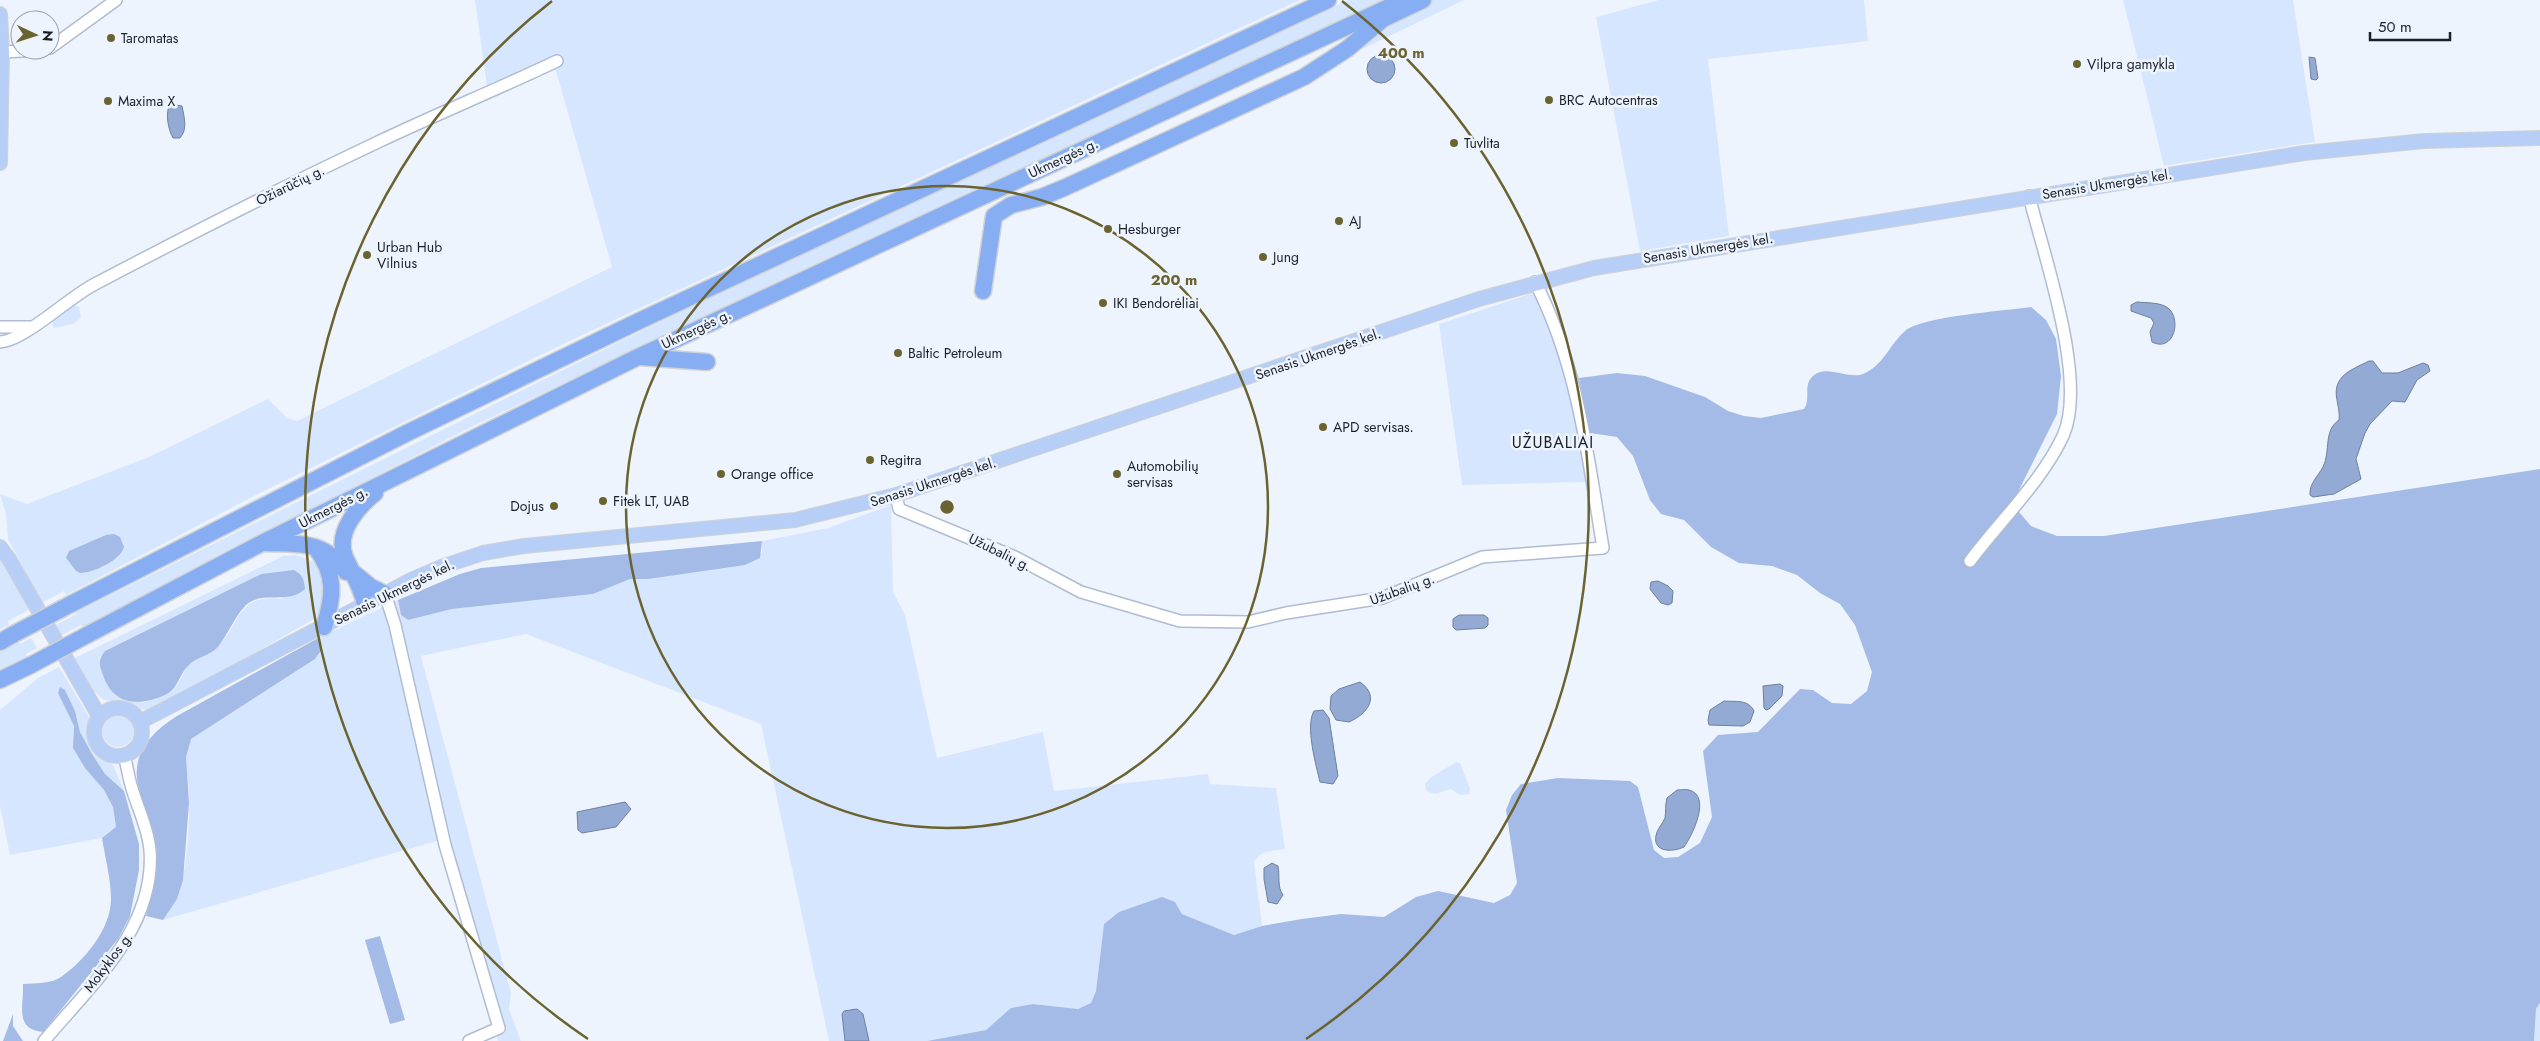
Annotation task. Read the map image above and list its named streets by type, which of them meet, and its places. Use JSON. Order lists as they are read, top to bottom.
{
  "streets": {
    "highway": ["Ukmergės g."],
    "main road": ["Senasis Ukmergės kel."],
    "street": ["Ožiarūčių g.", "Užubalių g.", "Mokyklos g."]
  },
  "crossings": [
    ["Senasis Ukmergės kel.", "Užubalių g."],
    ["Senasis Ukmergės kel.", "Mokyklos g."]
  ],
  "districts": ["UŽUBALIAI"],
  "places": [
    "Taromatas",
    "Vilpra gamykla",
    "BRC Autocentras",
    "Maxima X",
    "Tuvlita",
    "AJ",
    "Hesburger",
    "Urban Hub Vilnius",
    "Jung",
    "IKI Bendorėliai",
    "Baltic Petroleum",
    "APD servisas.",
    "Regitra",
    "Orange office",
    "Automobilių servisas",
    "Fitek LT, UAB",
    "Dojus"
  ],
  "scale_bar": "50 m",
  "north": "right",
  "rings": ["400 m", "200 m"]
}
